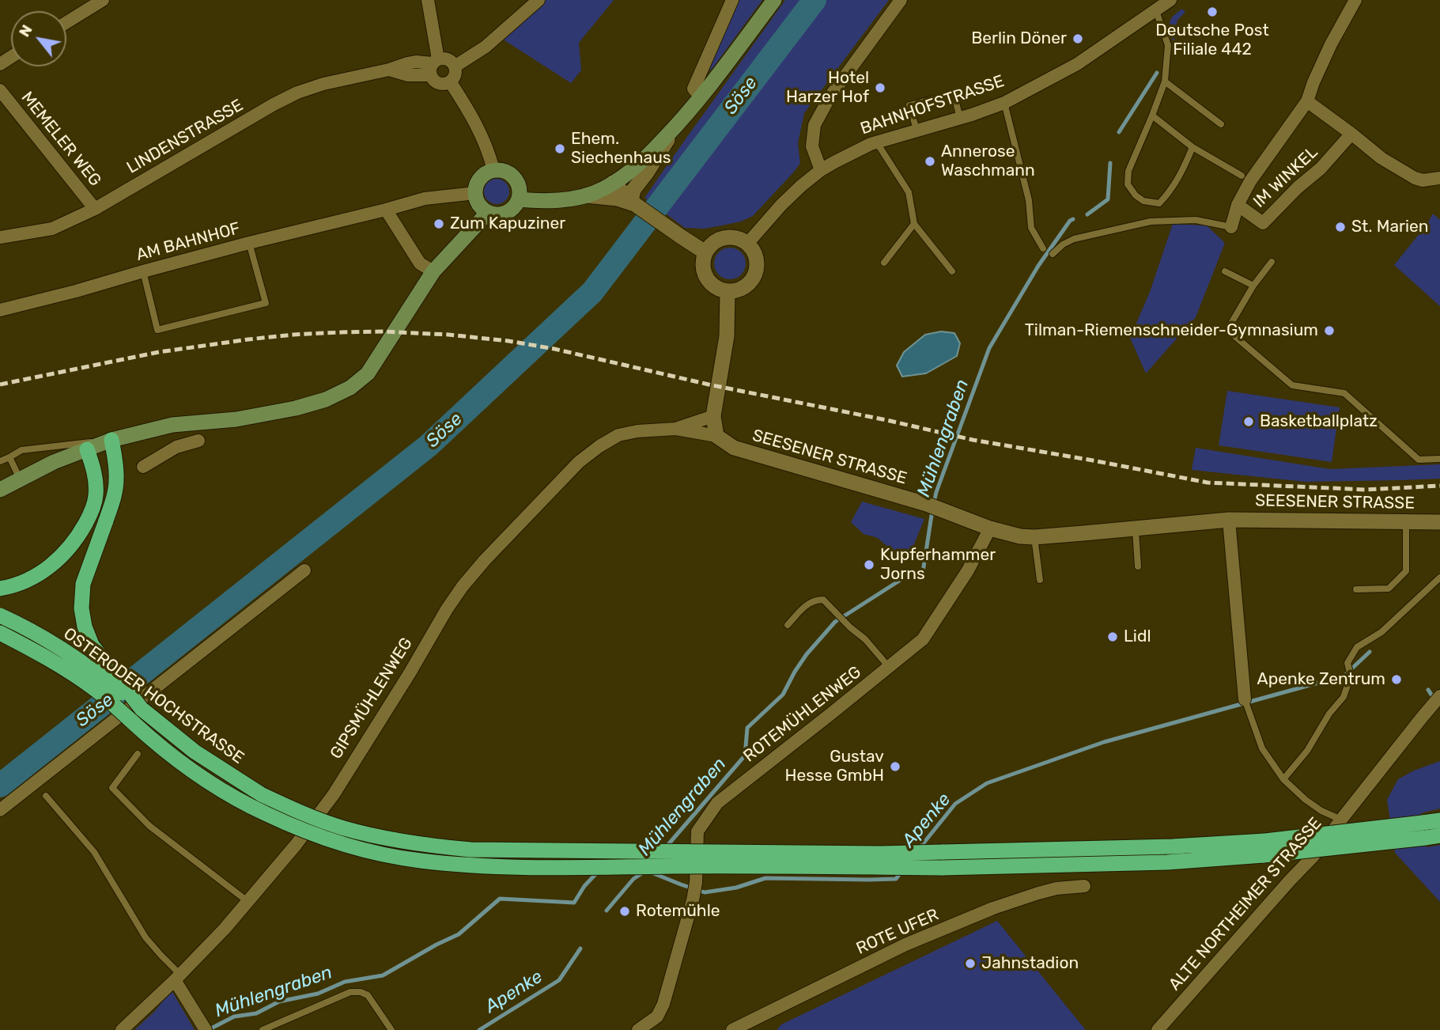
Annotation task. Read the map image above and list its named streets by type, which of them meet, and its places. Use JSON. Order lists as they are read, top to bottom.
{
  "streets": {
    "highway": ["OSTERODER HOCHSTRASSE"],
    "street": [
      "BAHNHOFSTRASSE",
      "LINDENSTRASSE",
      "MEMELER WEG",
      "IM WINKEL",
      "AM BAHNHOF",
      "SEESENER STRASSE",
      "GIPSMÜHLENWEG",
      "ROTEMÜHLENWEG",
      "ALTE NORTHEIMER STRASSE",
      "ROTE UFER"
    ]
  },
  "crossings": [
    ["LINDENSTRASSE", "MEMELER WEG"],
    ["SEESENER STRASSE", "GIPSMÜHLENWEG"],
    ["SEESENER STRASSE", "ROTEMÜHLENWEG"]
  ],
  "water": ["Söse", "Mühlengraben", "Apenke"],
  "places": [
    "Deutsche Post Filiale 442",
    "Berlin Döner",
    "Hotel Harzer Hof",
    "Ehem. Siechenhaus",
    "Annerose Waschmann",
    "Zum Kapuziner",
    "St. Marien",
    "Tilman-Riemenschneider-Gymnasium",
    "Basketballplatz",
    "Kupferhammer Jorns",
    "Lidl",
    "Apenke Zentrum",
    "Gustav Hesse GmbH",
    "Rotemühle",
    "Jahnstadion"
  ],
  "north": "top left"
}
